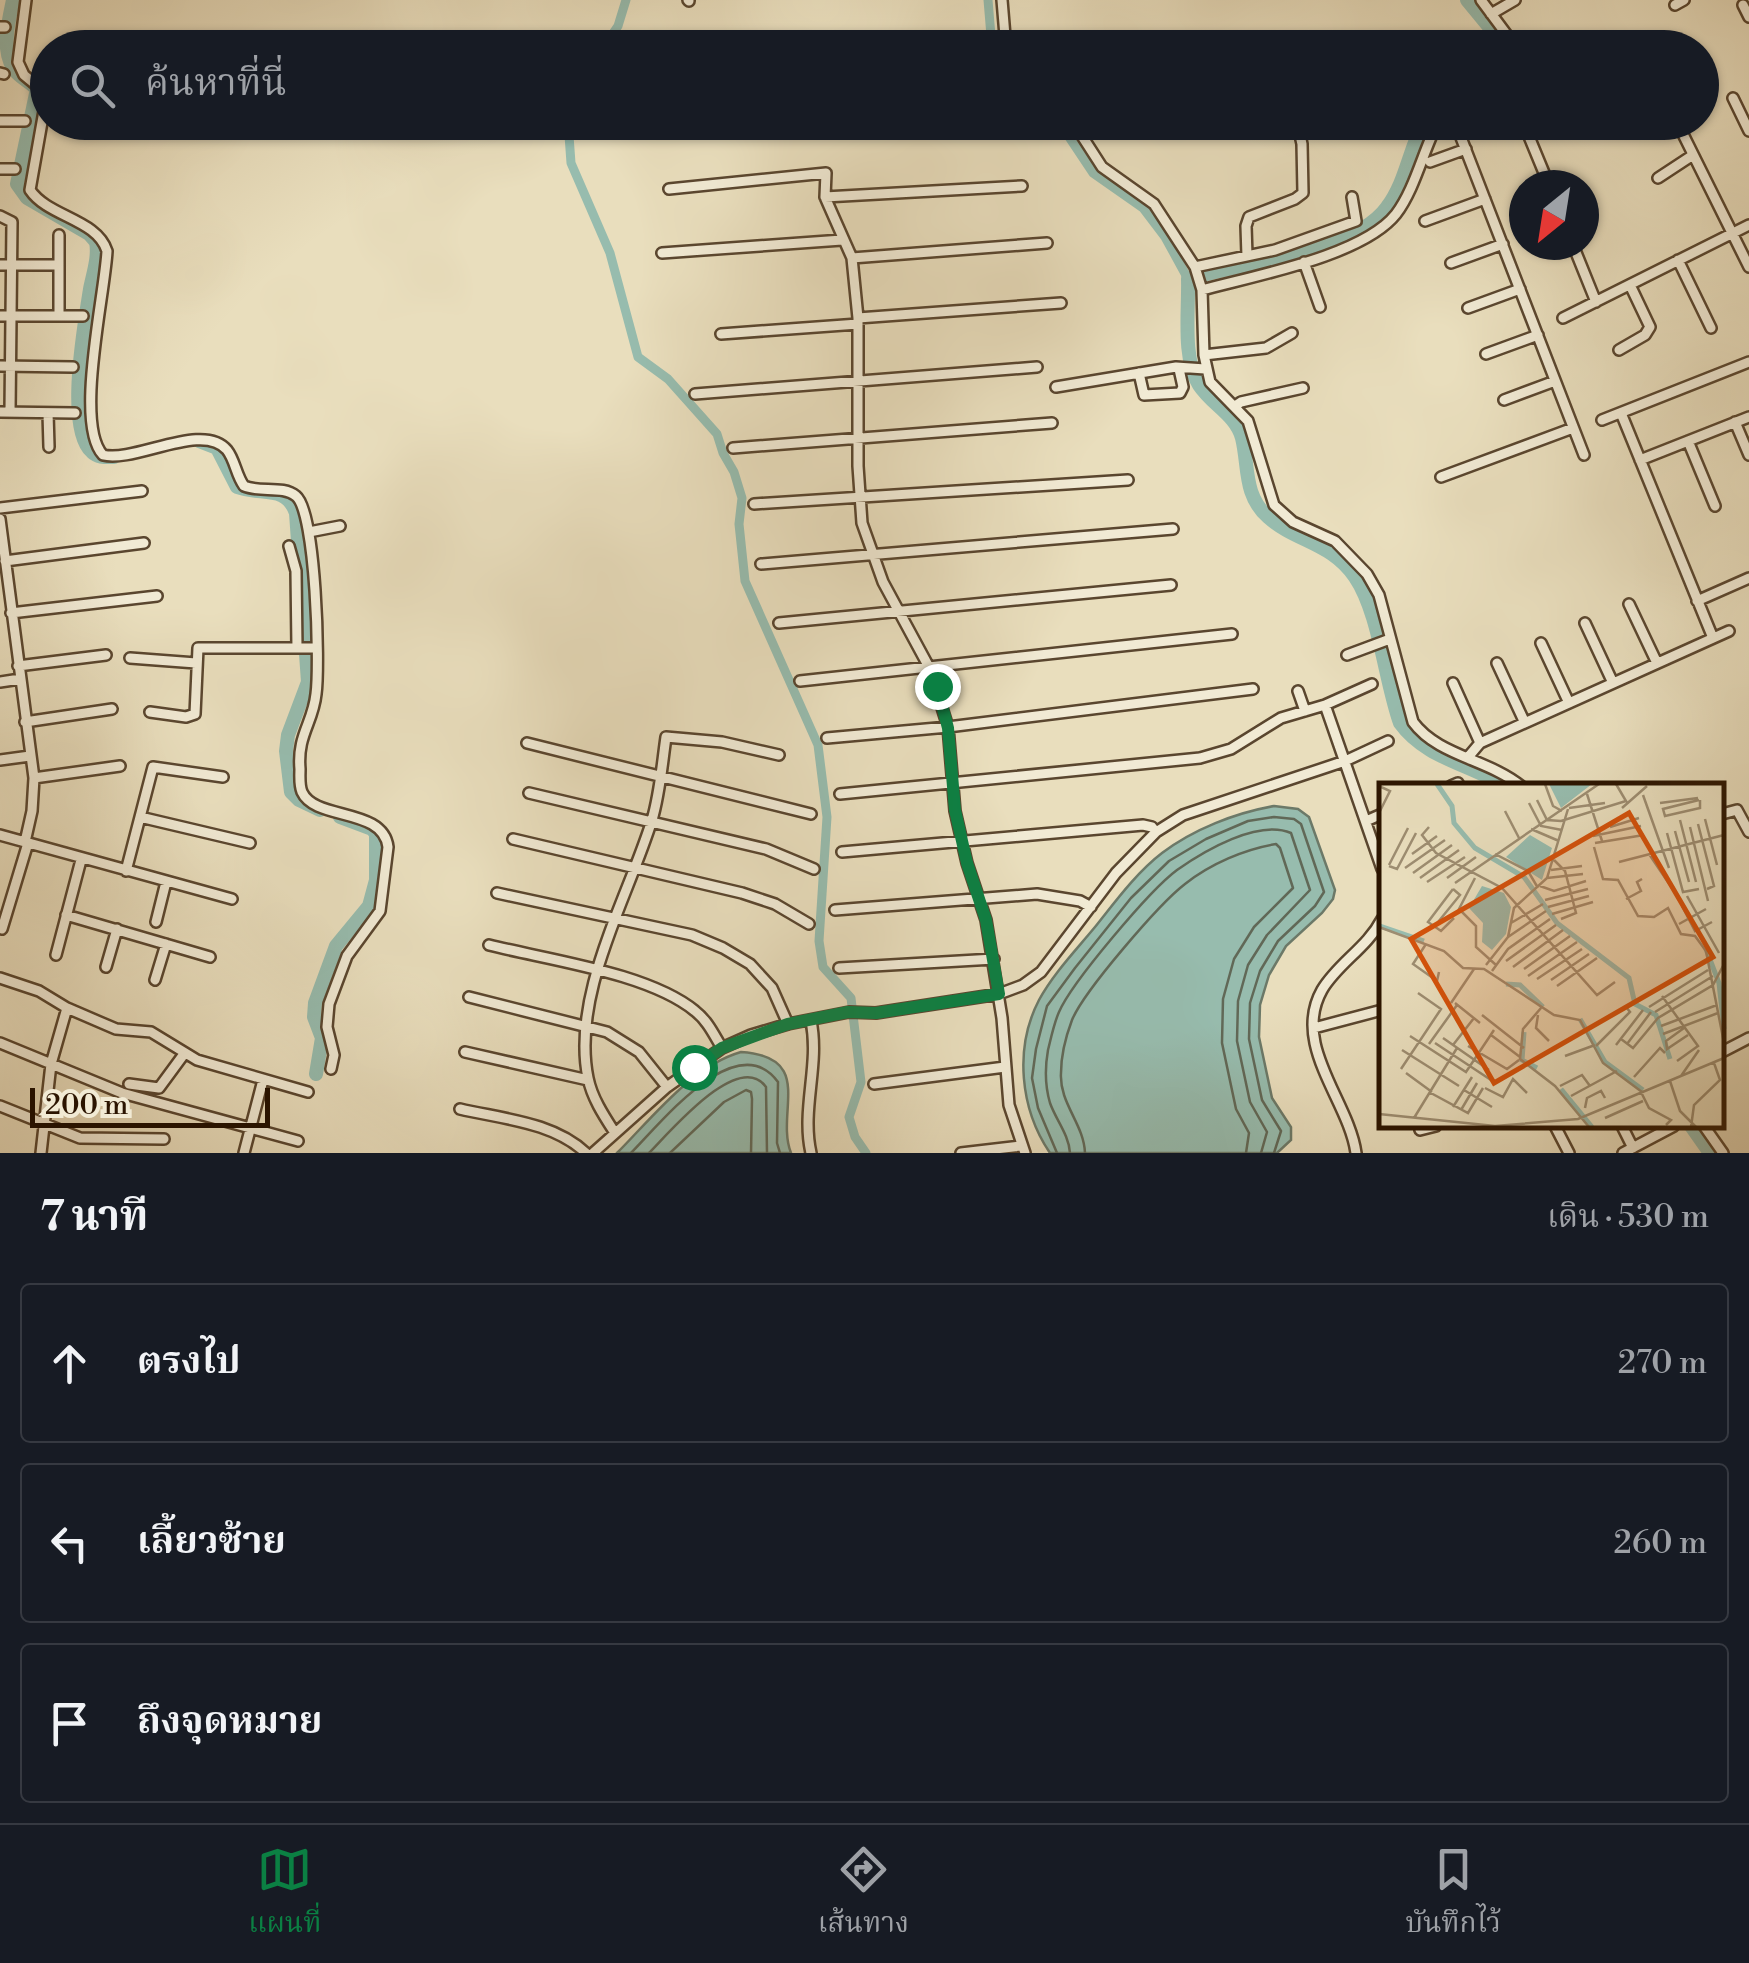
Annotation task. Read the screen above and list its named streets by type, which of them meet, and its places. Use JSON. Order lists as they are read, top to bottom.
{
  "scale_bar": "200 m",
  "north": "bottom left",
  "page": {
    "search": "ค้นหาที่นี่",
    "scale": "200 m",
    "heading": ["7 นาที", "เดิน · 530 m"],
    "list": [
      ["ตรงไป", "270 m"],
      ["เลี้ยวซ้าย", "260 m"],
      "ถึงจุดหมาย"
    ],
    "nav": ["แผนที่", "เส้นทาง", "บันทึกไว้"]
  }
}
